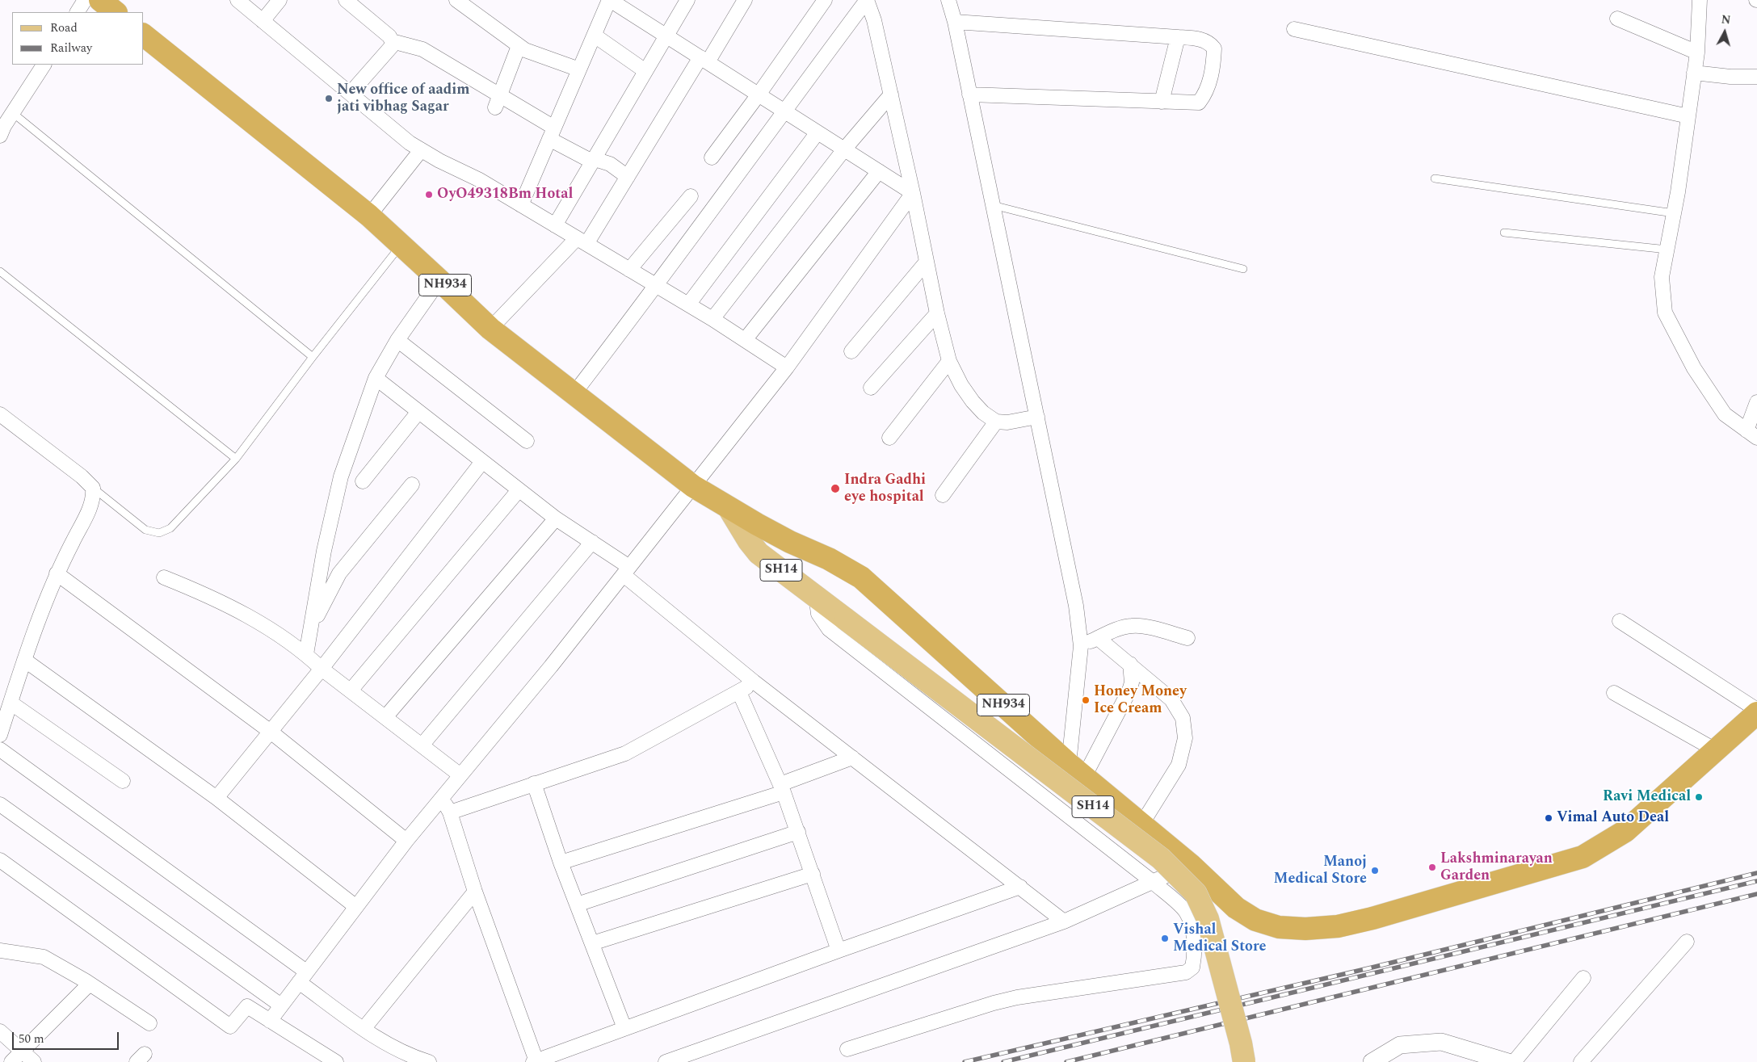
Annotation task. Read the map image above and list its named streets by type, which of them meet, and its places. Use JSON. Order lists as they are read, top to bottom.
{
  "streets": {
    "highway": ["NH934"],
    "main road": ["SH14"]
  },
  "crossings": [
    ["NH934", "SH14"]
  ],
  "places": [
    "New office of aadim jati vibhag Sagar",
    "OyO49318Bm Hotal",
    "Indra Gadhi eye hospital",
    "Honey Money Ice Cream",
    "Ravi Medical",
    "Vimal Auto Deal",
    "Lakshminarayan Garden",
    "Manoj Medical Store",
    "Vishal Medical Store"
  ],
  "legend": ["Road", "Railway"],
  "scale_bar": "50 m",
  "north": "top"
}
